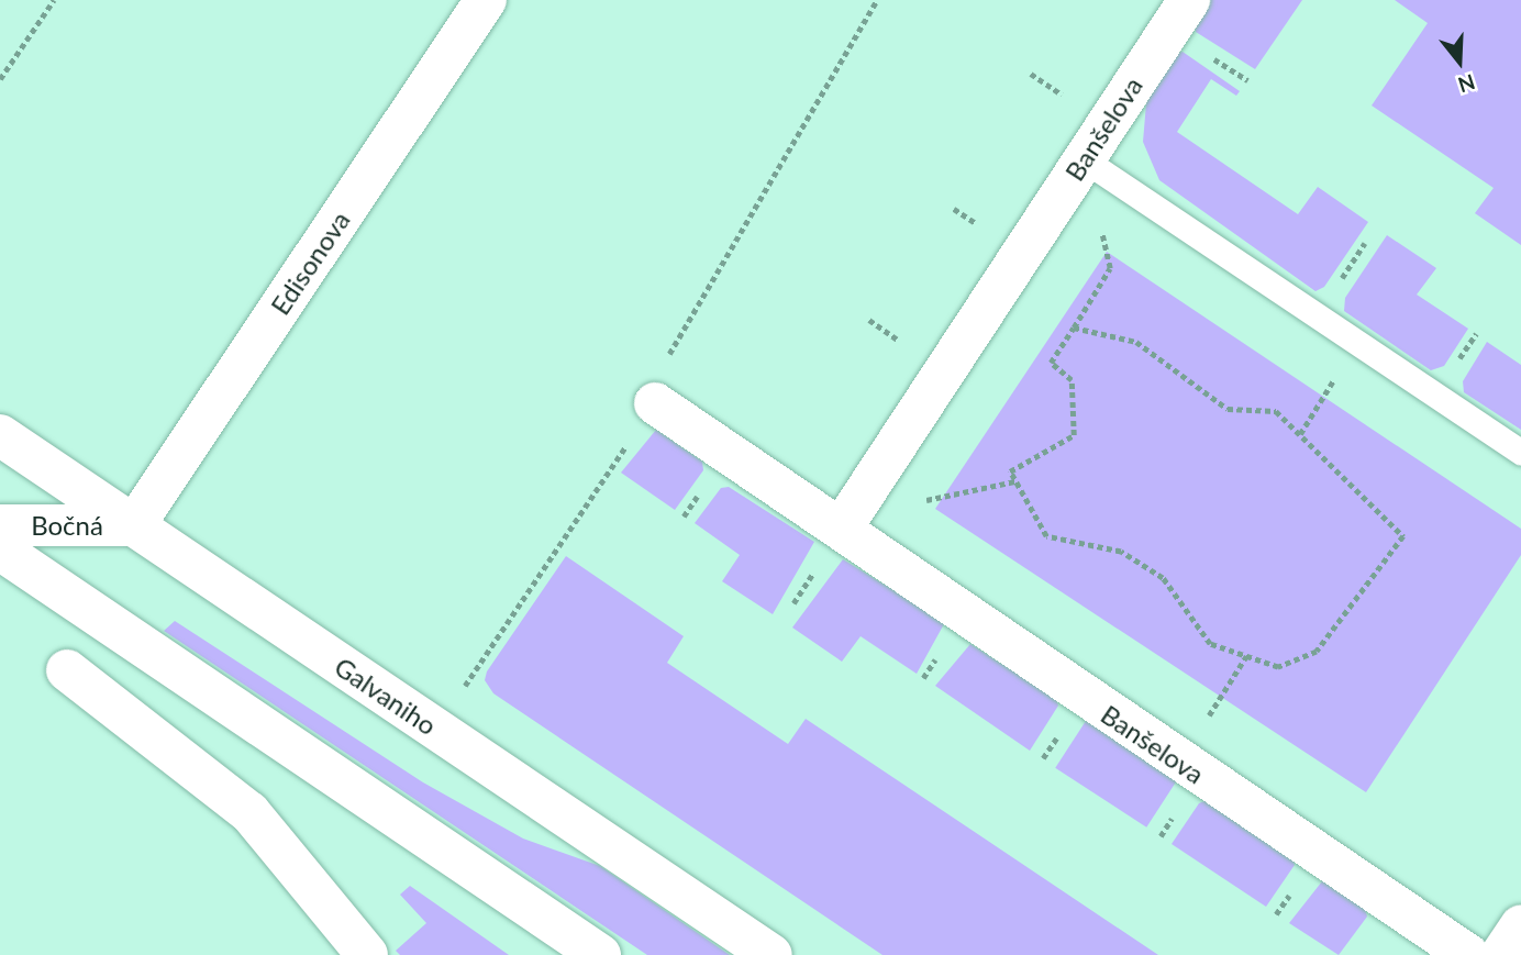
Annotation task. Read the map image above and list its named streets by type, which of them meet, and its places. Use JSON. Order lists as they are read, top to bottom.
{
  "streets": {
    "street": [
      "Banšelova",
      "Edisonova",
      "Bočná",
      "Galvaniho"
    ]
  },
  "crossings": [
    ["Edisonova", "Bočná"],
    ["Edisonova", "Galvaniho"],
    ["Bočná", "Galvaniho"]
  ],
  "north": "bottom"
}
